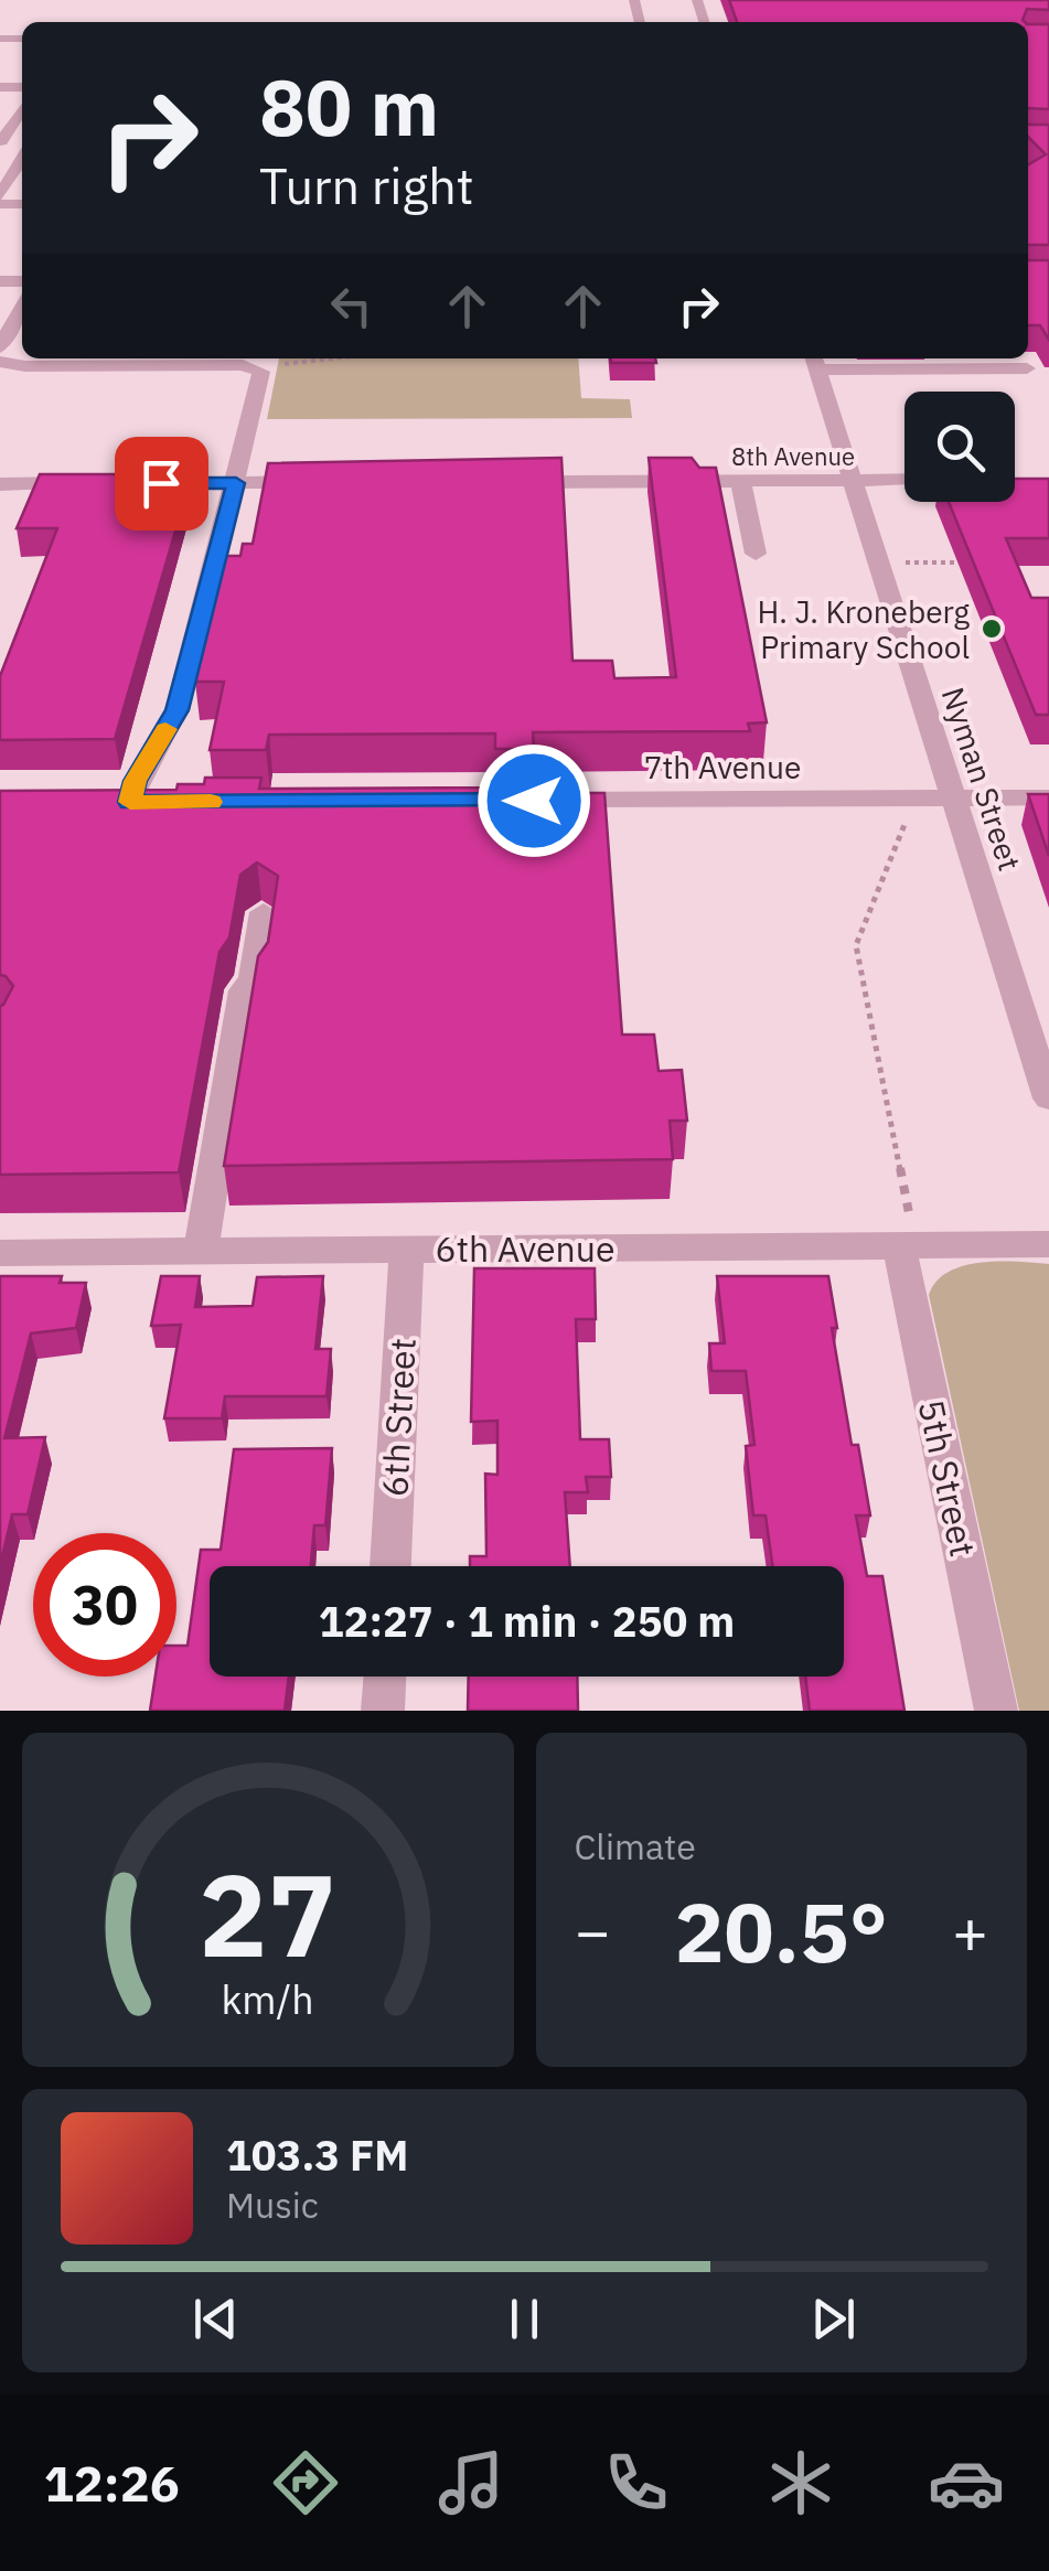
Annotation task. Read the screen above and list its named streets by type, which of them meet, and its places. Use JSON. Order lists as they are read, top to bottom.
{
  "streets": {
    "street": [
      "8th Avenue",
      "7th Avenue",
      "Nyman Street",
      "6th Avenue",
      "6th Street",
      "5th Street"
    ]
  },
  "crossings": [
    ["8th Avenue", "Nyman Street"],
    ["7th Avenue", "Nyman Street"],
    ["6th Avenue", "6th Street"],
    ["6th Avenue", "5th Street"]
  ],
  "places": ["H. J. Kroneberg Primary School"],
  "page": {
    "turn": ["80 m", "Turn right"],
    "limit": "30",
    "trip": "12:27 · 1 min · 250 m",
    "tile": "Climate",
    "heat": ["−", "20.5°", "+"],
    "song": ["103.3 FM", "Music"],
    "tabs": "12:26",
    "gauge": ["27", "km/h"]
  }
}
